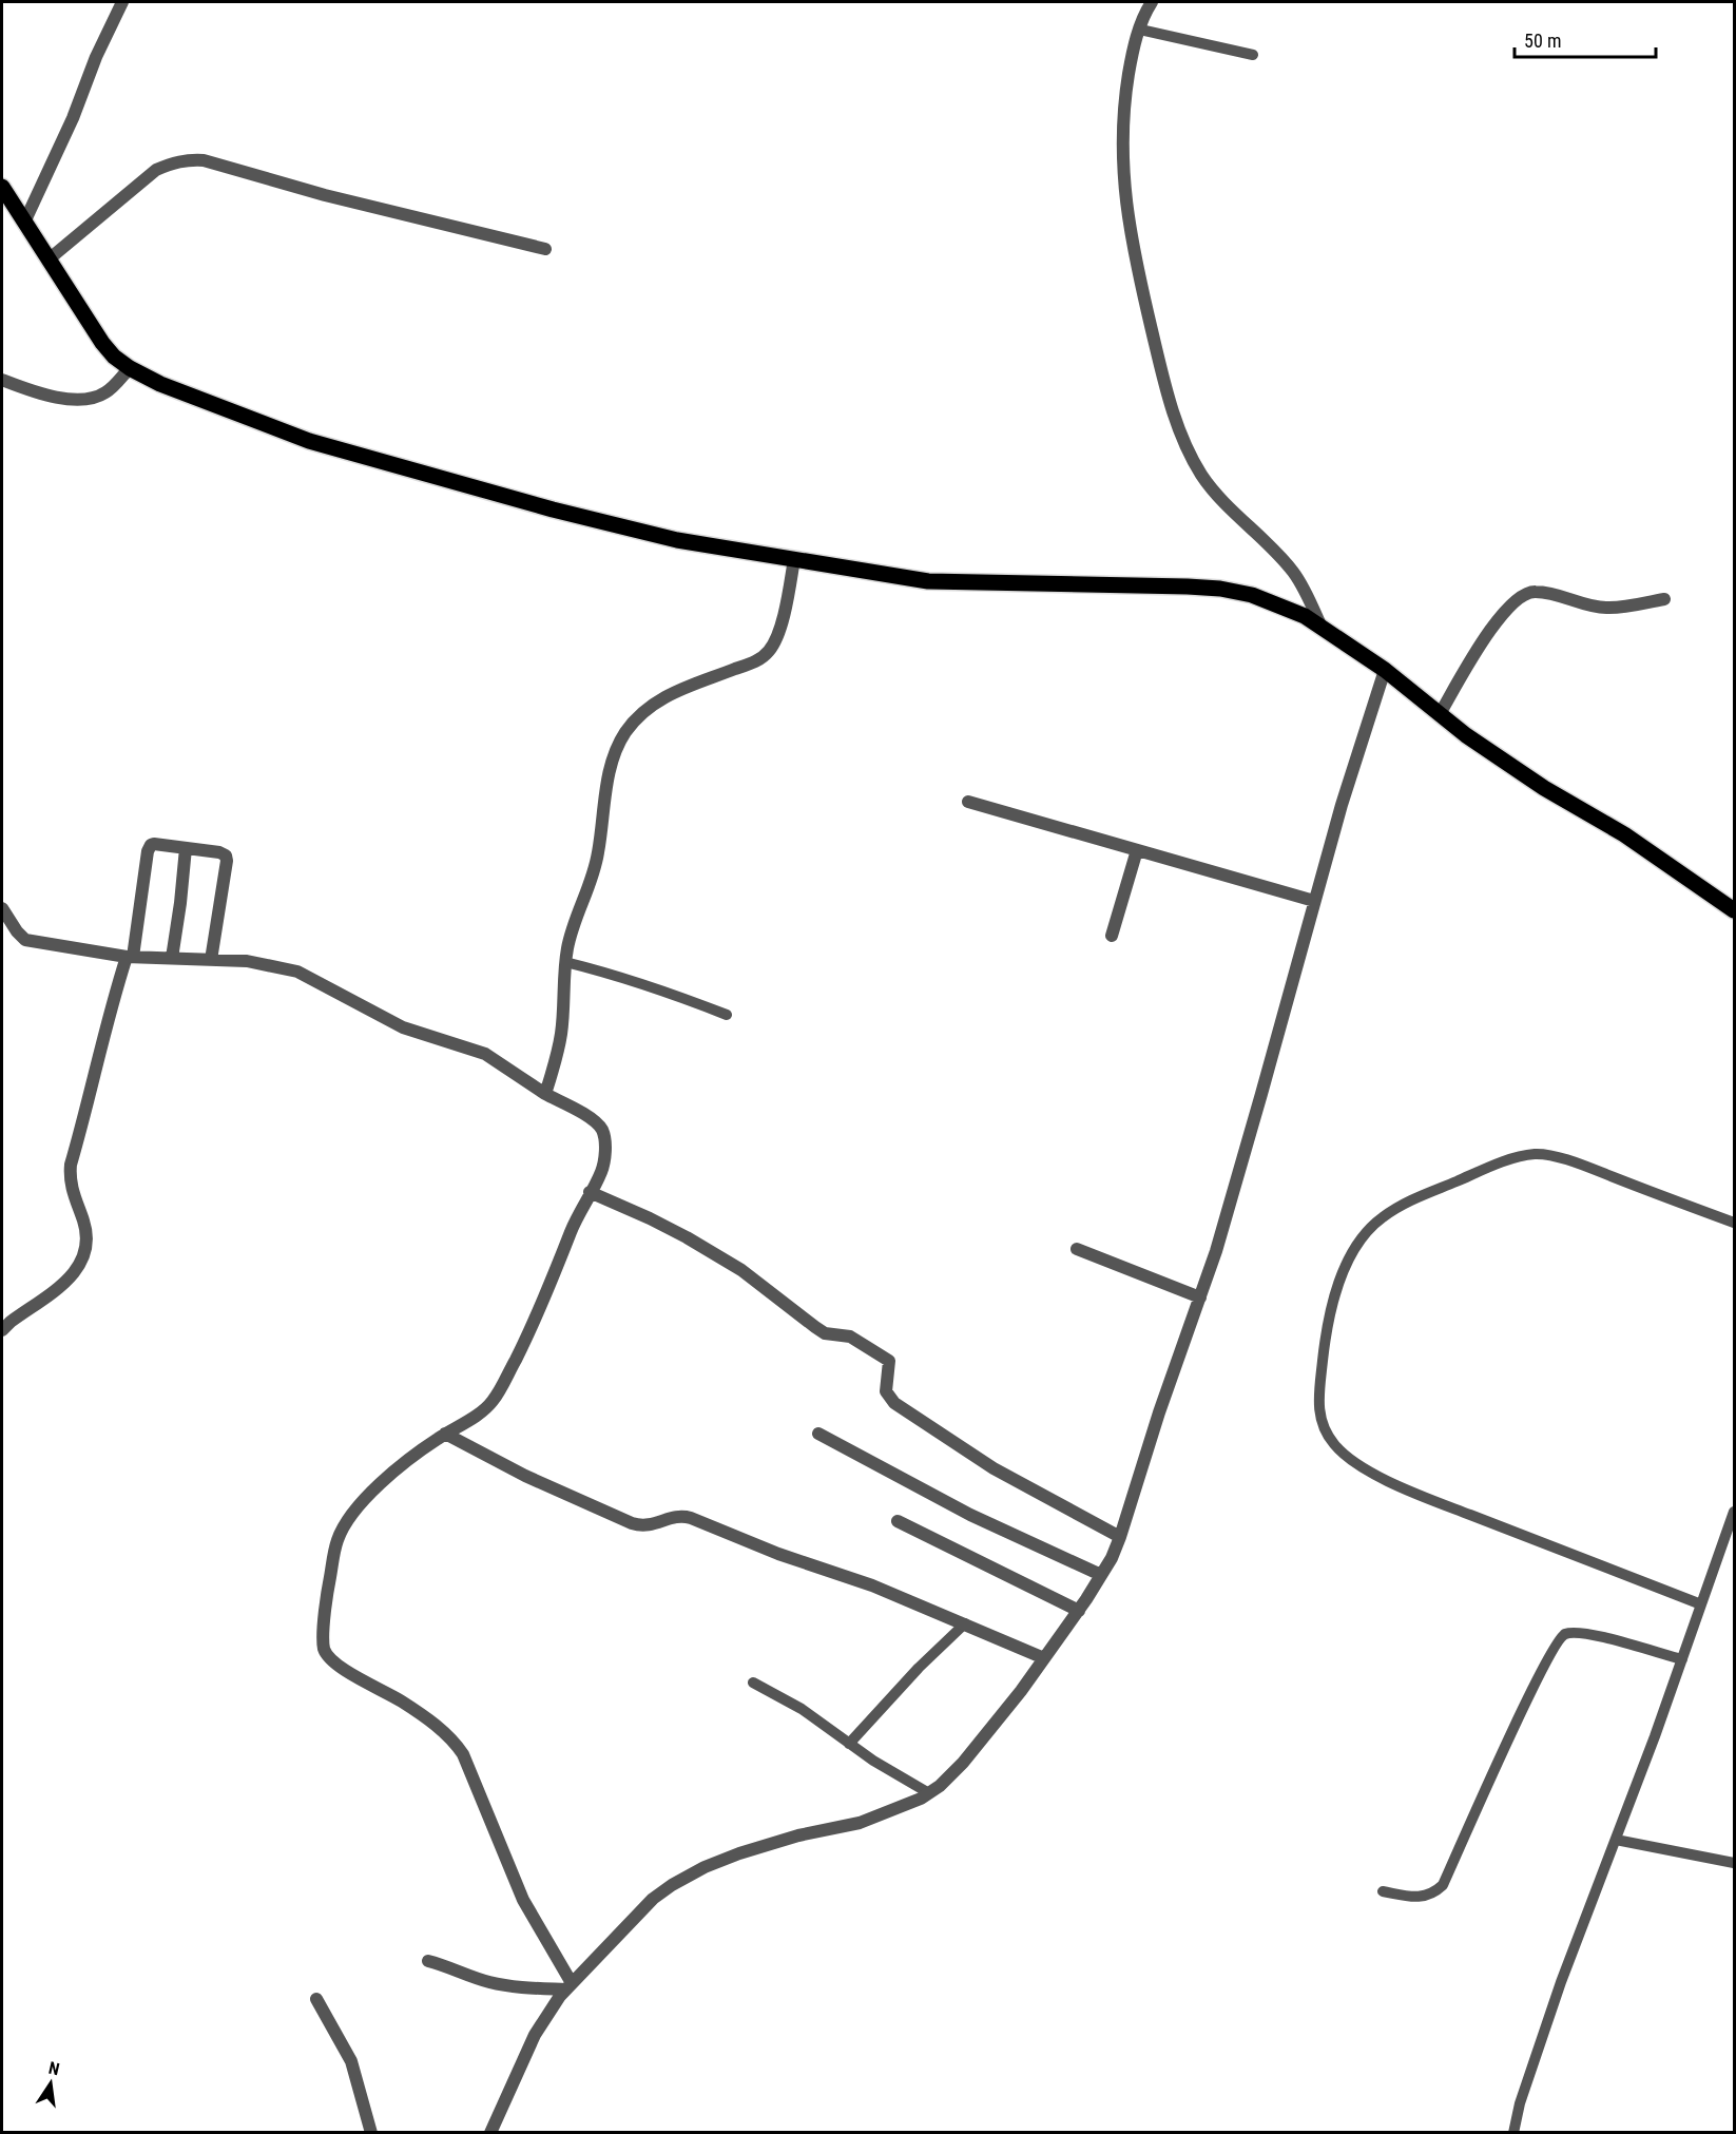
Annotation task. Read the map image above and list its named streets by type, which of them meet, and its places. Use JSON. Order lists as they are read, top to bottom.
{
  "scale_bar": "50 m",
  "north": "top"
}
